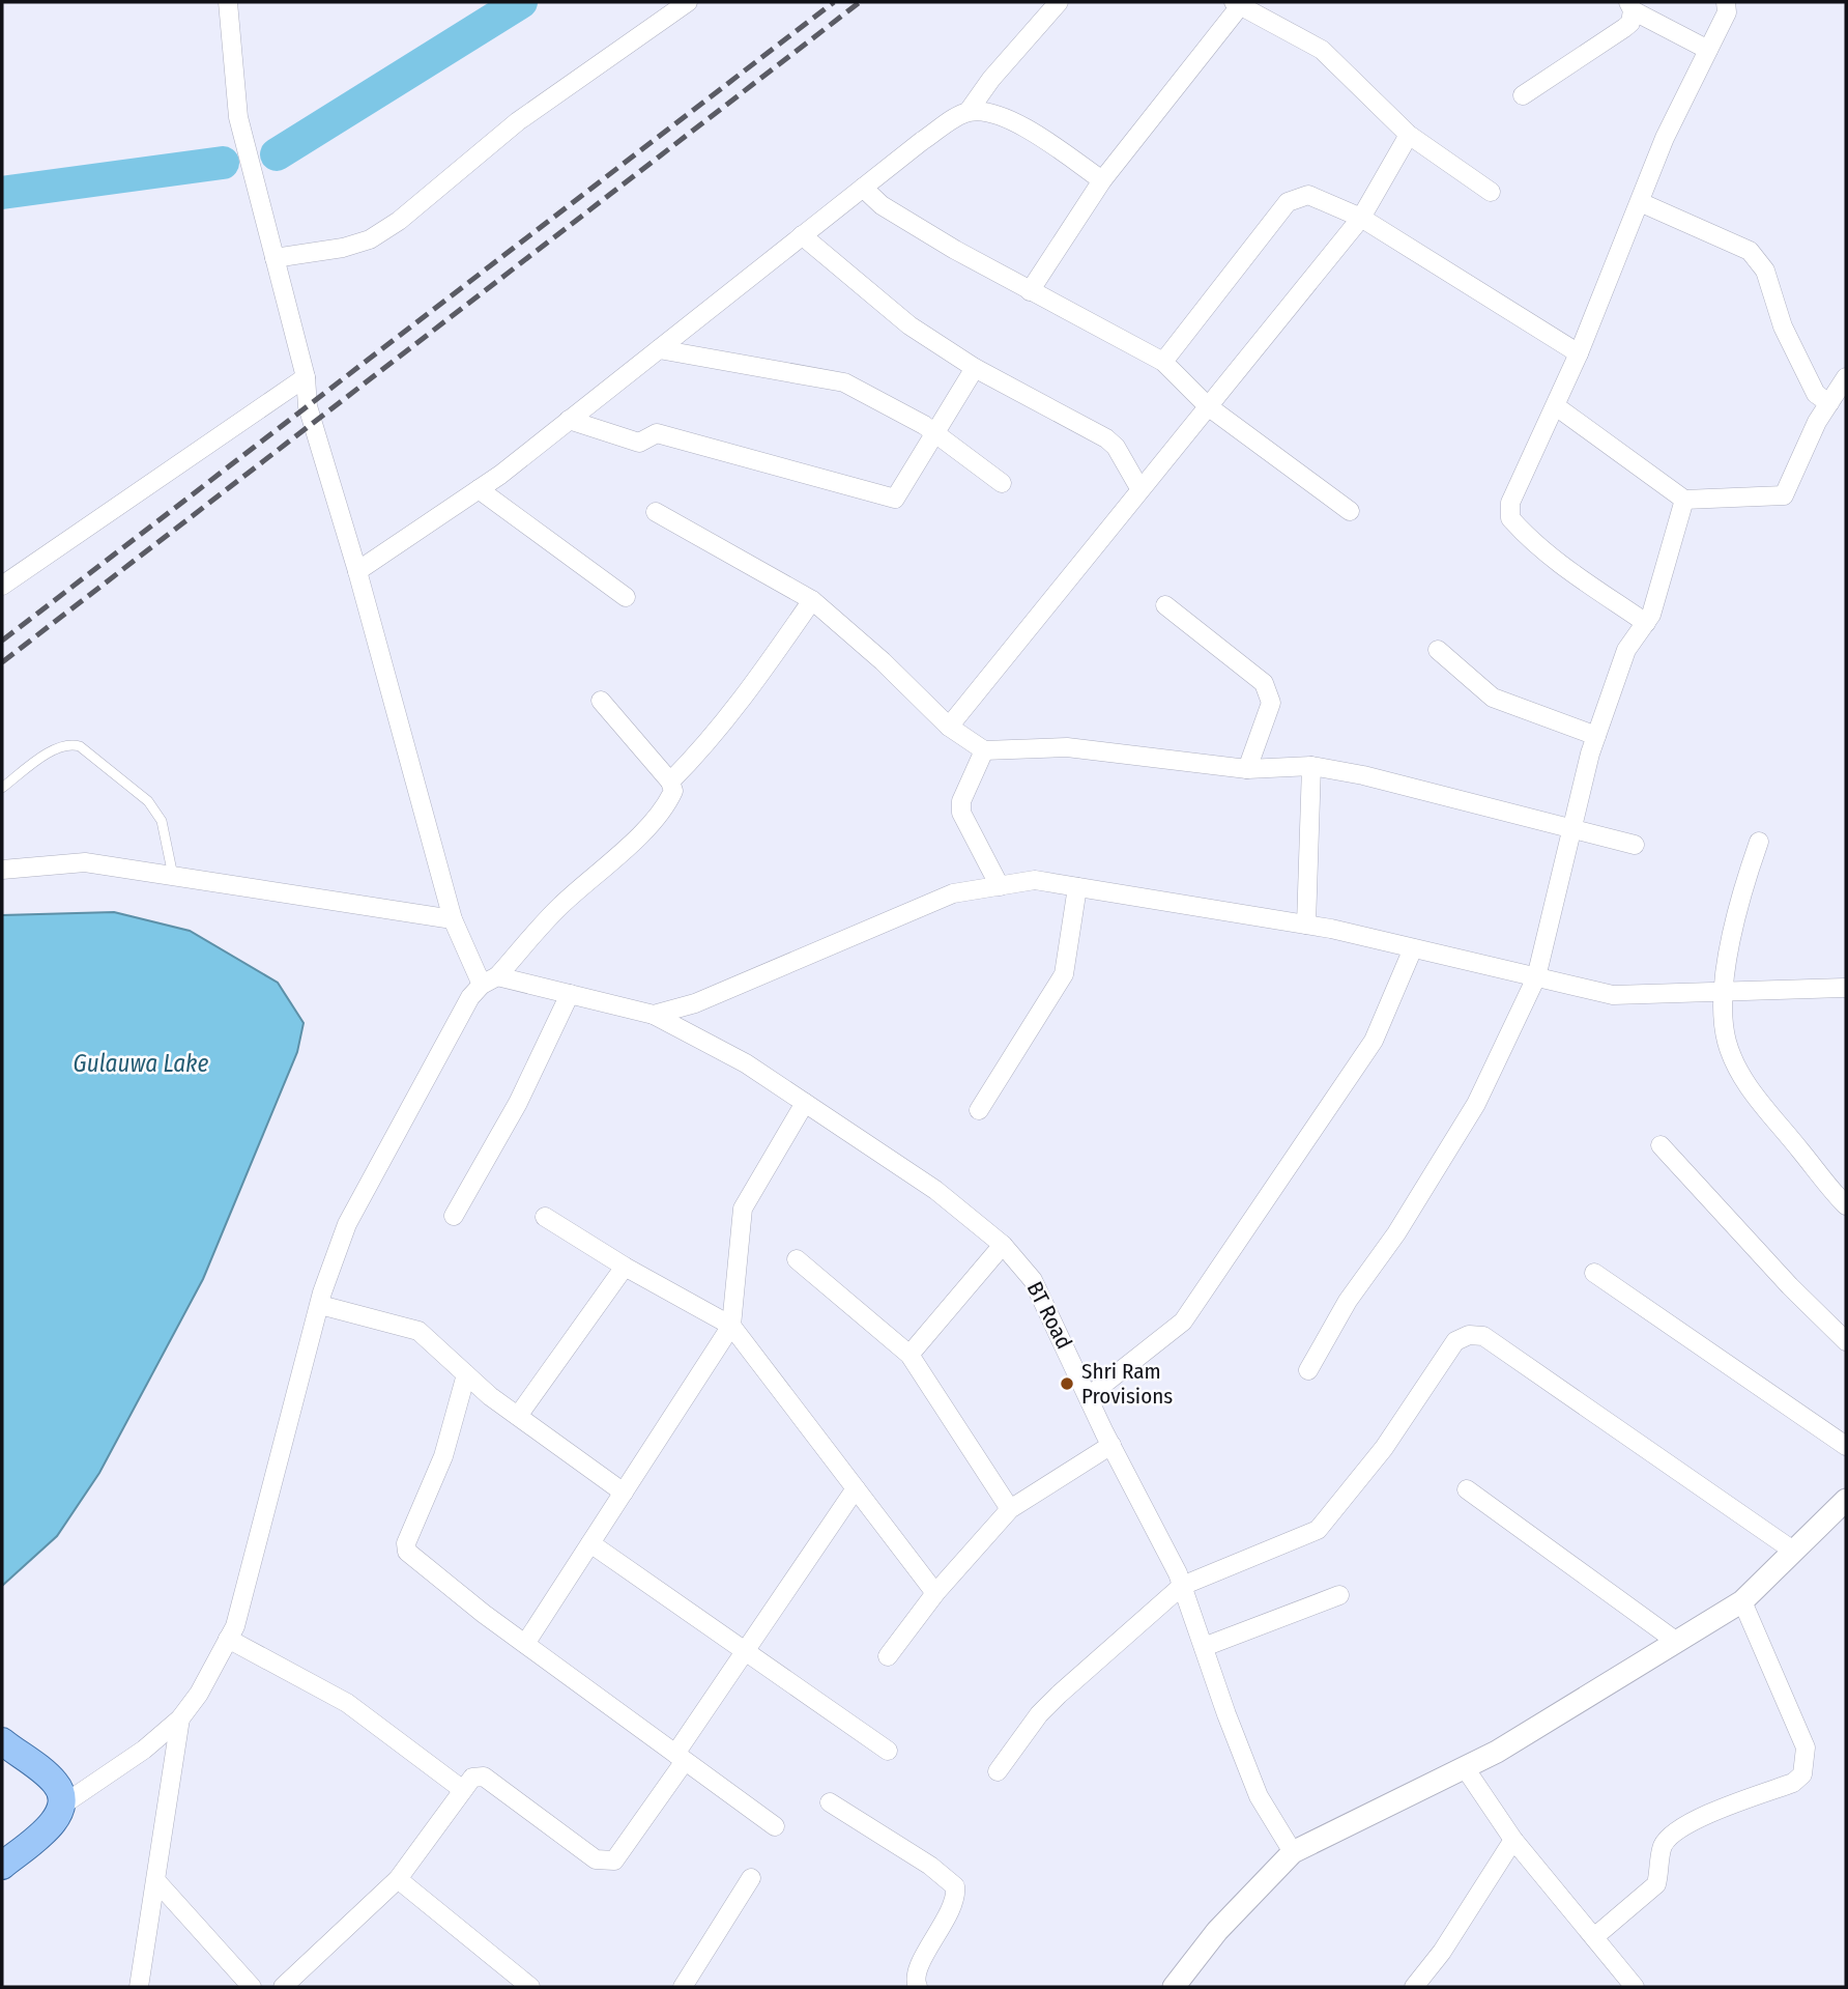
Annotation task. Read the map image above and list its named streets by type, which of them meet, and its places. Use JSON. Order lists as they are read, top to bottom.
{
  "streets": {
    "street": ["BT Road"]
  },
  "water": ["Gulauwa Lake"],
  "places": ["Shri Ram Provisions"]
}
